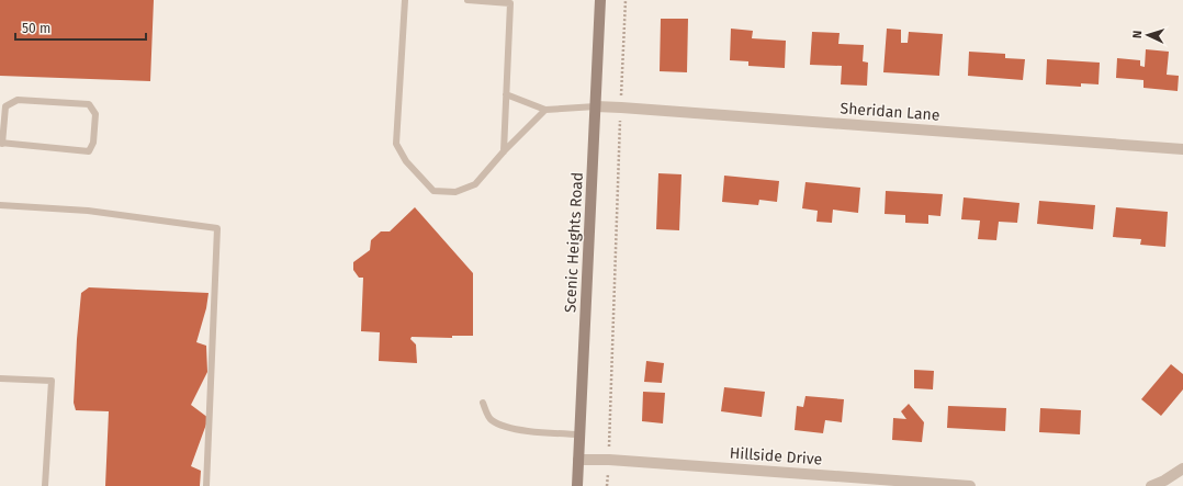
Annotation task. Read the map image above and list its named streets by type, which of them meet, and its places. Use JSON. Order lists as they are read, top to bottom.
{
  "streets": {
    "street": ["Sheridan Lane", "Scenic Heights Road", "Hillside Drive"]
  },
  "crossings": [
    ["Sheridan Lane", "Scenic Heights Road"],
    ["Scenic Heights Road", "Hillside Drive"]
  ],
  "scale_bar": "50 m",
  "north": "left"
}
